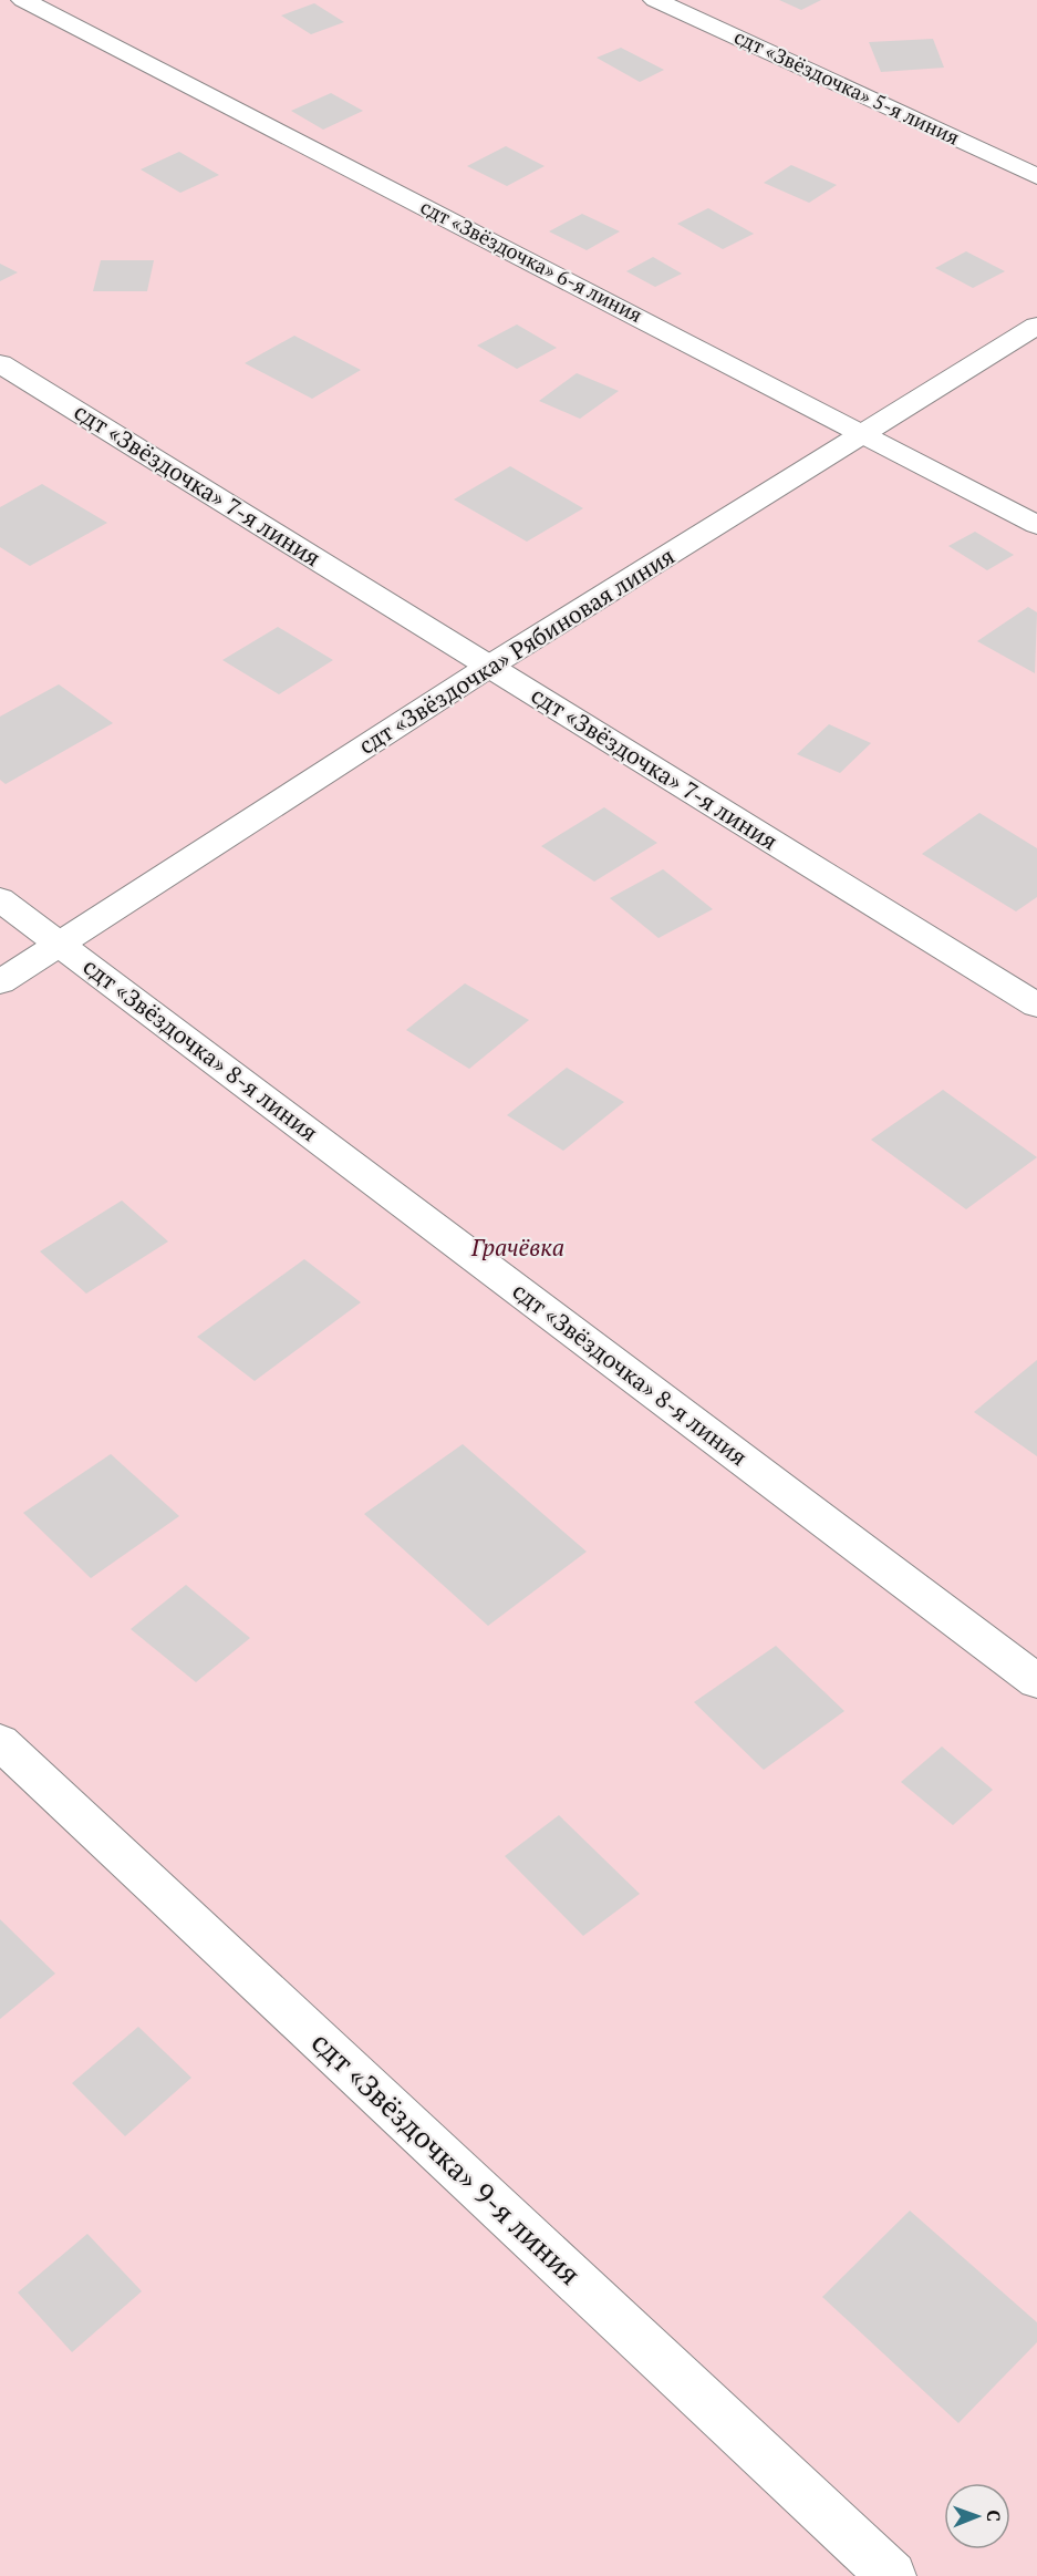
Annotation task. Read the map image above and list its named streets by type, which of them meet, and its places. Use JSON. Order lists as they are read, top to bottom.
{
  "streets": {
    "street": [
      "сдт «Звёздочка» 5-я линия",
      "сдт «Звёздочка» 6-я линия",
      "сдт «Звёздочка» 7-я линия",
      "сдт «Звёздочка» Рябиновая линия",
      "сдт «Звёздочка» 8-я линия",
      "сдт «Звёздочка» 9-я линия"
    ]
  },
  "crossings": [
    ["сдт «Звёздочка» 6-я линия", "сдт «Звёздочка» Рябиновая линия"],
    ["сдт «Звёздочка» 7-я линия", "сдт «Звёздочка» Рябиновая линия"],
    ["сдт «Звёздочка» Рябиновая линия", "сдт «Звёздочка» 8-я линия"]
  ],
  "parks": ["Грачёвка"],
  "north": "right"
}
